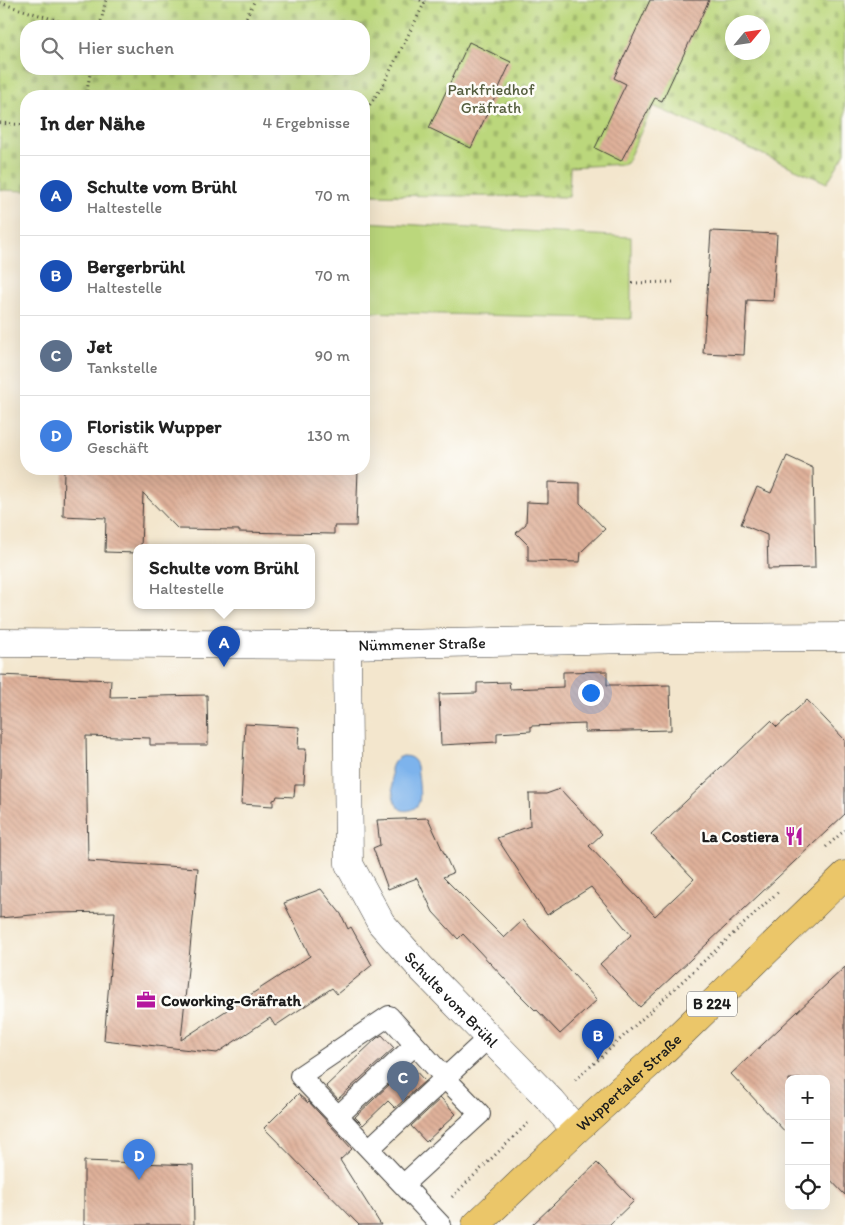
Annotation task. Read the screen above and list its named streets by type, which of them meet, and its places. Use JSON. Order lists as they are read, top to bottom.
{
  "streets": {
    "main road": ["B 224", "Wuppertaler Straße"],
    "street": ["Nümmener Straße", "Schulte vom Brühl"]
  },
  "crossings": [
    ["Nümmener Straße", "Schulte vom Brühl"],
    ["Schulte vom Brühl", "Wuppertaler Straße"]
  ],
  "parks": ["Parkfriedhof Gräfrath"],
  "places": {
    "restaurant": ["La Costiera"],
    "office": ["Coworking-Gräfrath"]
  },
  "north": "top right",
  "page": {
    "search": "Hier suchen",
    "heading": ["In der Nähe", "4 Ergebnisse"],
    "list": [
      {
        "mark": "A",
        "name": "Schulte vom Brühl",
        "note": "Haltestelle",
        "value": "70 m"
      },
      {
        "mark": "B",
        "name": "Bergerbrühl",
        "note": "Haltestelle",
        "value": "70 m"
      },
      {
        "mark": "C",
        "name": "Jet",
        "note": "Tankstelle",
        "value": "90 m"
      },
      {
        "mark": "D",
        "name": "Floristik Wupper",
        "note": "Geschäft",
        "value": "130 m"
      }
    ],
    "popup": ["Schulte vom Brühl", "Haltestelle"],
    "pins": [
      "A",
      "B",
      "C",
      "D"
    ],
    "map_buttons": ["+", "−"]
  }
}
